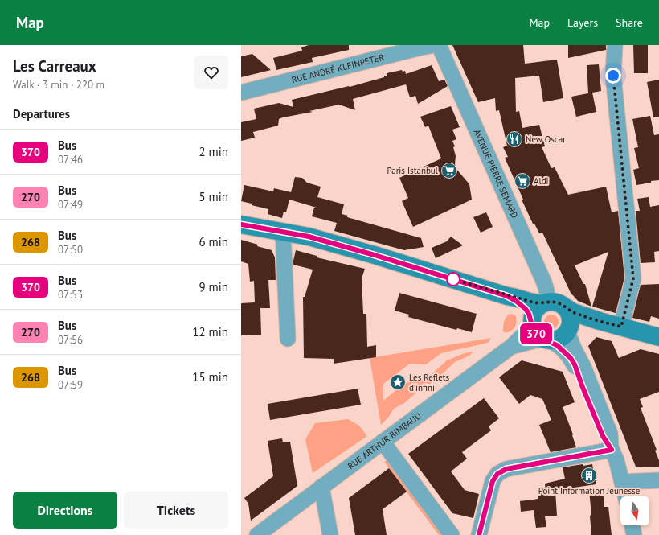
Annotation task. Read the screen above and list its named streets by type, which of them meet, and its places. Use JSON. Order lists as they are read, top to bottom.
{
  "streets": {
    "street": ["RUE ANDRÉ KLEINPETER", "AVENUE PIERRE SEMARD", "RUE ARTHUR RIMBAUD"]
  },
  "places": {
    "restaurant": ["New Oscar"],
    "supermarket": ["Paris Istanbul", "Aldi"],
    "place": ["Les Reflets d’infini"],
    "building": ["Point Information Jeunesse"]
  },
  "lines": ["bus line 370"],
  "north": "bottom",
  "page": {
    "header": "Map",
    "nav": ["Map", "Layers", "Share"],
    "heading": [
      ["Les Carreaux", "Walk · 3 min · 220 m"],
      "Departures"
    ],
    "on_map": "370",
    "list": [
      {
        "mark": "370",
        "name": "Bus",
        "note": "07:46",
        "value": "2 min"
      },
      {
        "mark": "270",
        "name": "Bus",
        "note": "07:49",
        "value": "5 min"
      },
      {
        "mark": "268",
        "name": "Bus",
        "note": "07:50",
        "value": "6 min"
      },
      {
        "mark": "370",
        "name": "Bus",
        "note": "07:53",
        "value": "9 min"
      },
      {
        "mark": "270",
        "name": "Bus",
        "note": "07:56",
        "value": "12 min"
      },
      {
        "mark": "268",
        "name": "Bus",
        "note": "07:59",
        "value": "15 min"
      }
    ],
    "buttons": ["Directions", "Tickets"]
  }
}
